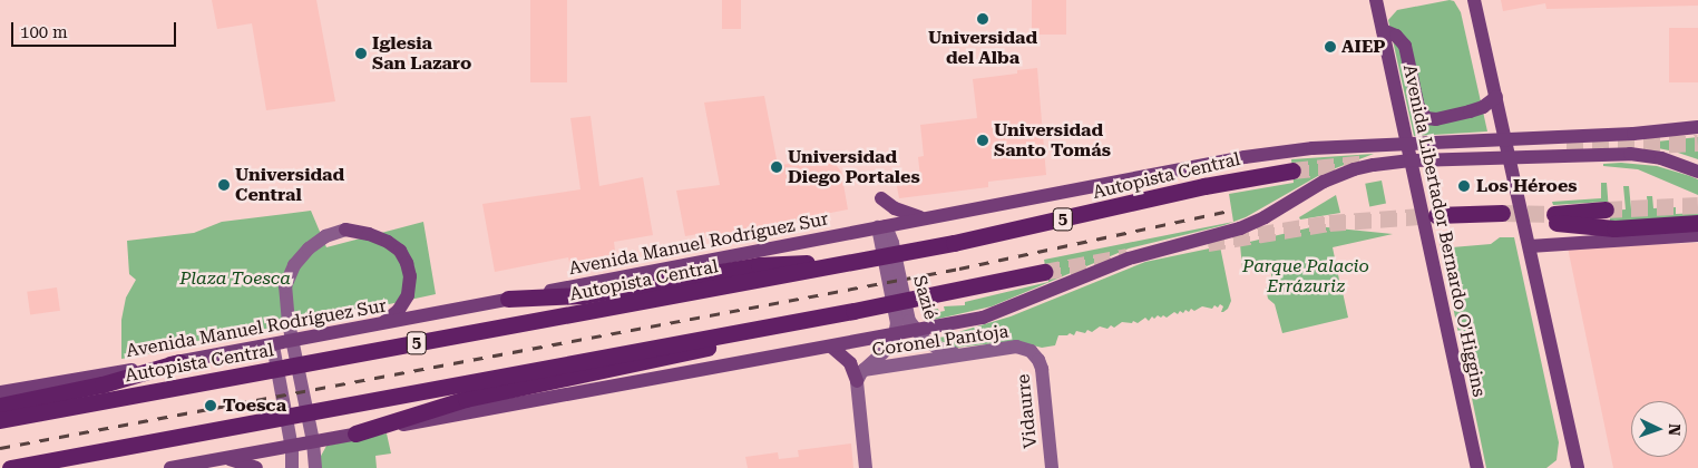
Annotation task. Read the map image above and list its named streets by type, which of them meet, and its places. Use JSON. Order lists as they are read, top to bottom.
{
  "streets": {
    "highway": ["Autopista Central", "5"],
    "main road": [
      "Avenida Libertador Bernardo O'Higgins",
      "Avenida Manuel Rodríguez Sur",
      "Sazié",
      "Coronel Pantoja",
      "Vidaurre"
    ]
  },
  "crossings": [
    ["Avenida Libertador Bernardo O'Higgins", "Avenida Manuel Rodríguez Sur"],
    ["Avenida Manuel Rodríguez Sur", "Sazié"],
    ["Sazié", "Coronel Pantoja"],
    ["Coronel Pantoja", "Vidaurre"]
  ],
  "parks": ["Parque Palacio Errázuriz", "Plaza Toesca"],
  "places": [
    "Universidad del Alba",
    "AIEP",
    "Iglesia San Lazaro",
    "Universidad Santo Tomás",
    "Universidad Diego Portales",
    "Universidad Central",
    "Los Héroes",
    "Toesca"
  ],
  "scale_bar": "100 m",
  "north": "right"
}
